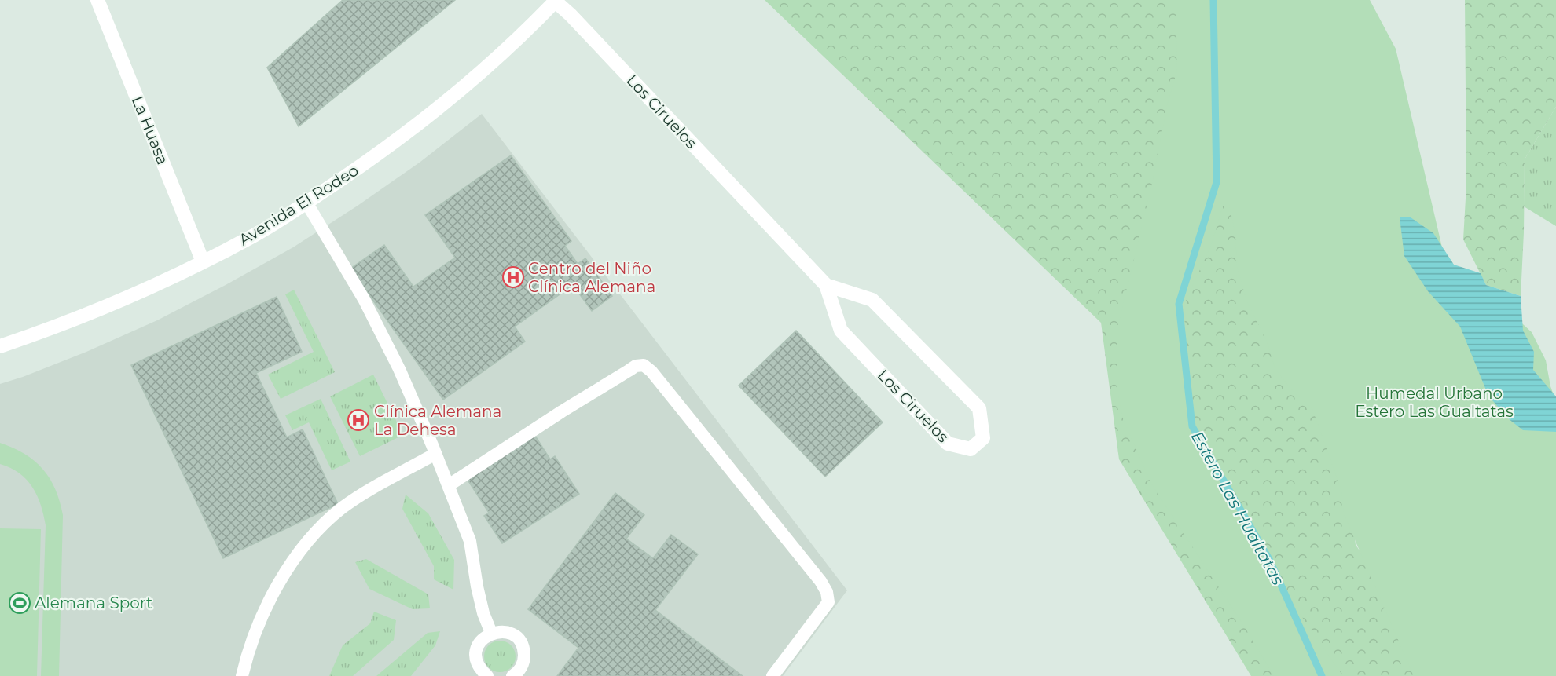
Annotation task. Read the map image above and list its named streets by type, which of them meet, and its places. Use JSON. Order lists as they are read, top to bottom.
{
  "streets": {
    "street": ["Los Ciruelos", "La Huasa", "Avenida El Rodeo"]
  },
  "crossings": [
    ["Los Ciruelos", "Avenida El Rodeo"],
    ["La Huasa", "Avenida El Rodeo"]
  ],
  "water": ["Estero Las Hualtatas"],
  "parks": ["Humedal Urbano Estero Las Gualtatas"],
  "places": {
    "hospital": ["Centro del Niño Clínica Alemana", "Clínica Alemana La Dehesa"],
    "sports": ["Alemana Sport"]
  }
}
